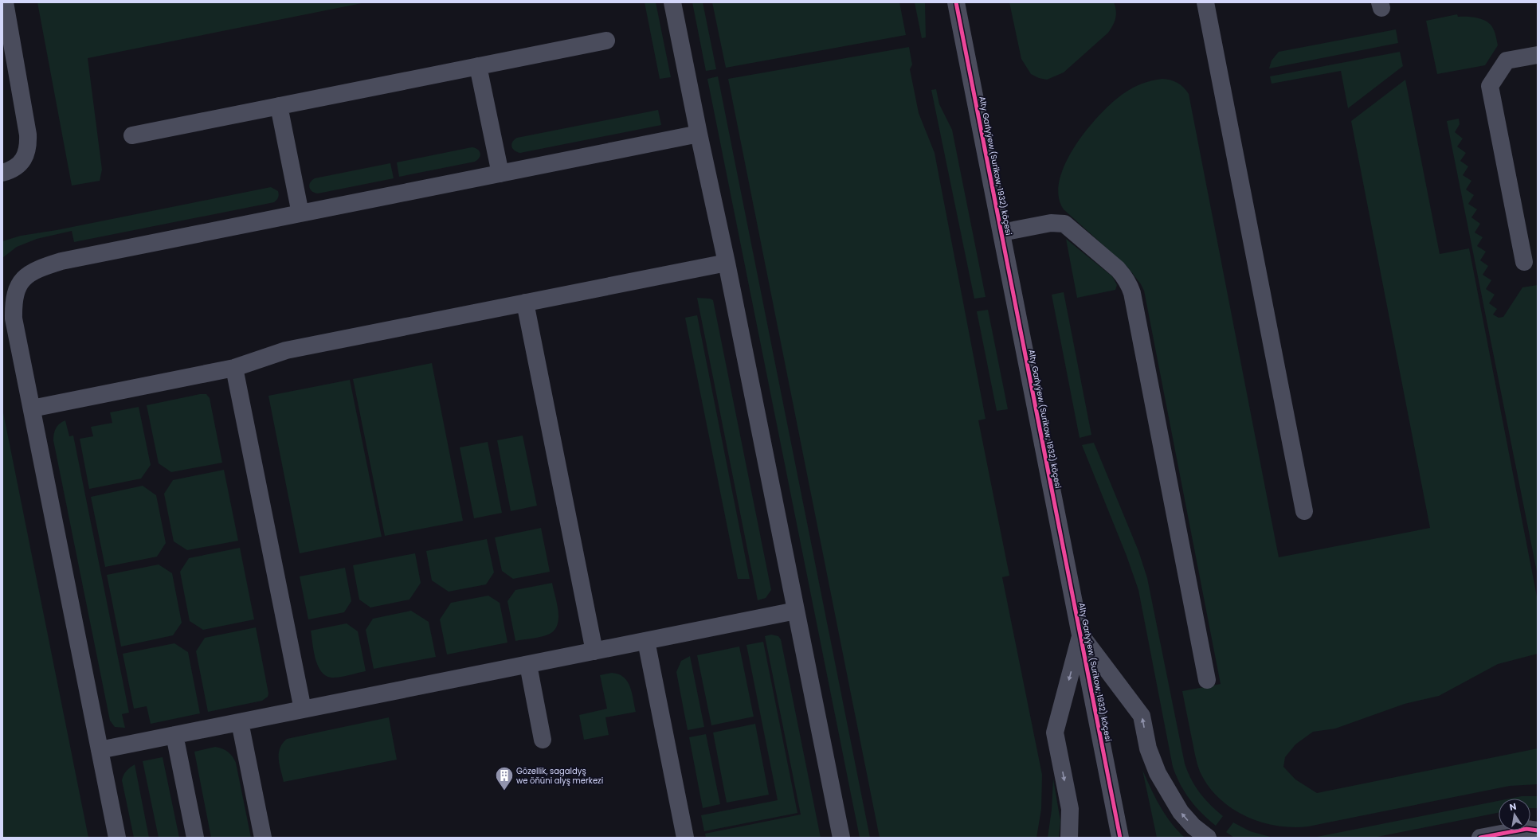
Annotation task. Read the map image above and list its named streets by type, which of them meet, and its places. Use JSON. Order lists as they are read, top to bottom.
{
  "streets": {
    "street": ["Alty Garlyýew (Surikow, 1932) köçesi"]
  },
  "places": {
    "building": ["Gözellik, sagaldyş we öňüni alyş merkezi"]
  },
  "north": "top"
}
